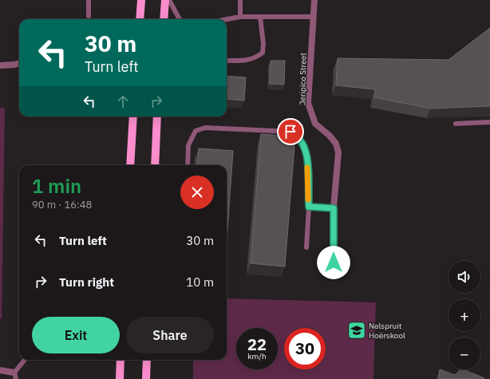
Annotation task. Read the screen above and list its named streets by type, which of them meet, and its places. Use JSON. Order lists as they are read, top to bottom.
{
  "streets": {
    "street": ["Jeripico Street"]
  },
  "places": {
    "school or university": ["Nelspruit Hoërskool"]
  },
  "page": {
    "turn": ["30 m", "Turn left"],
    "heading": ["1 min", "90 m · 16:48"],
    "list": [
      {
        "name": "Turn left",
        "value": "30 m"
      },
      {
        "name": "Turn right",
        "value": "10 m"
      }
    ],
    "map_buttons": ["+", "−"],
    "buttons": ["Exit", "Share"],
    "speed": "22 km/h",
    "limit": "30"
  }
}
